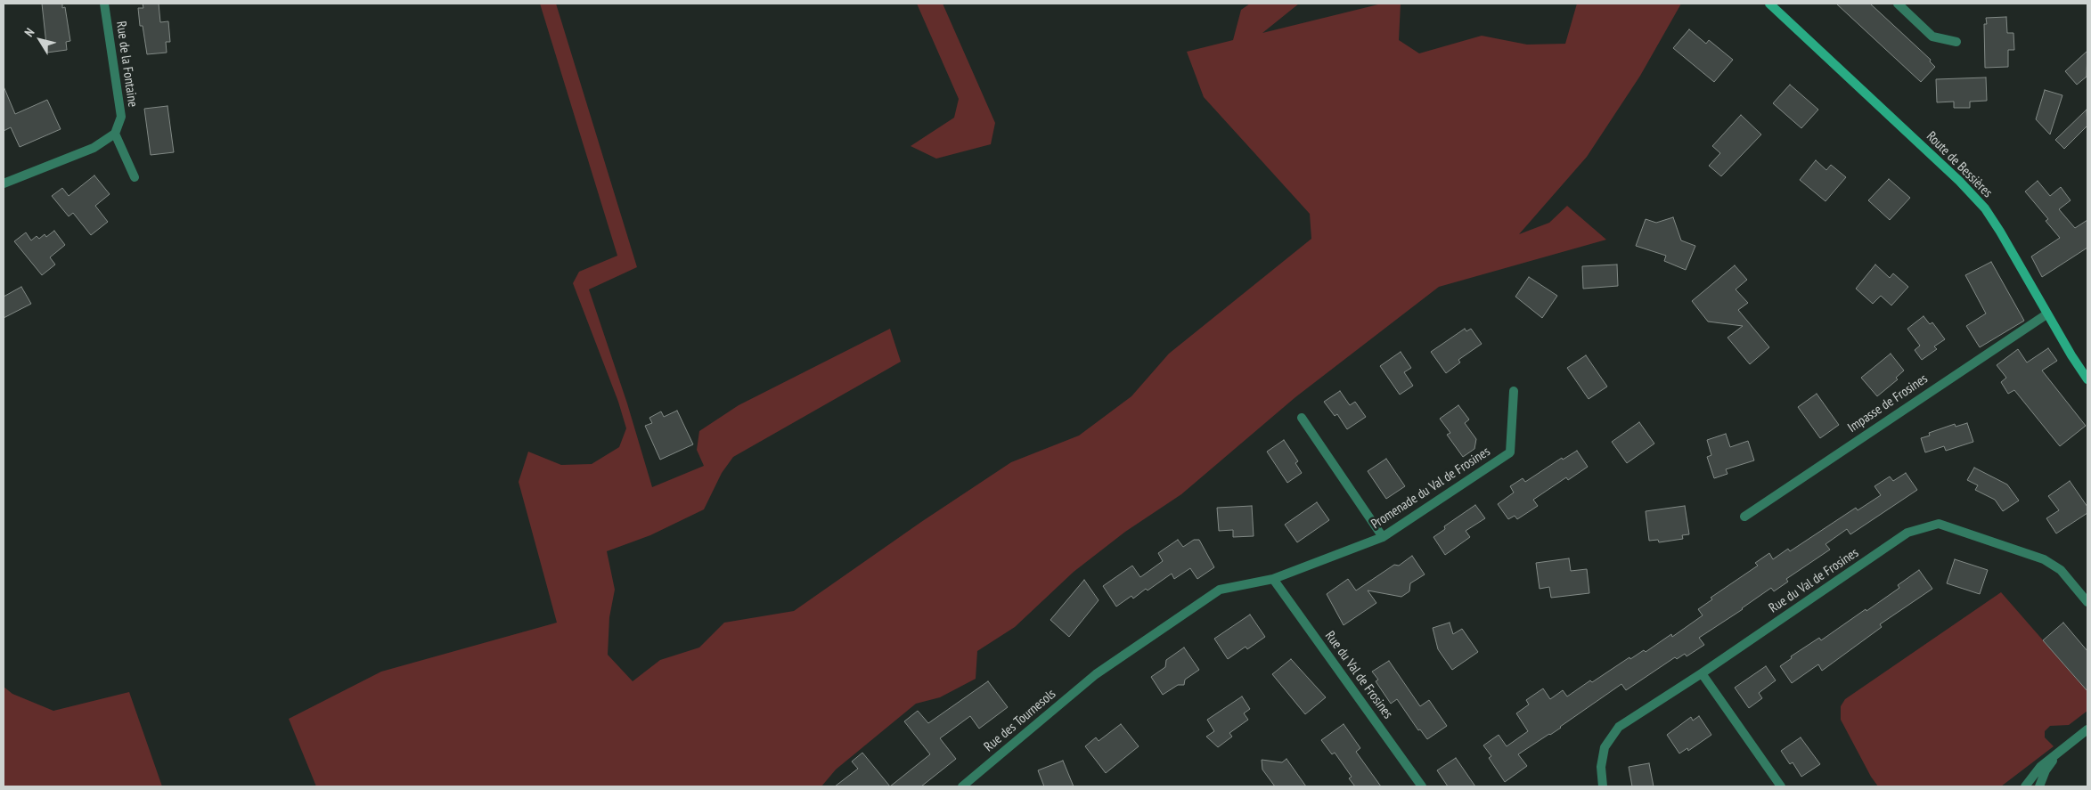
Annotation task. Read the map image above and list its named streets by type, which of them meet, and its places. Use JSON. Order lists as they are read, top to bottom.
{
  "streets": {
    "main road": ["Route de Bessières"],
    "street": [
      "Rue de la Fontaine",
      "Impasse de Frosines",
      "Promenade du Val de Frosines",
      "Rue du Val de Frosines",
      "Rue des Tournesols"
    ]
  },
  "crossings": [
    ["Route de Bessières", "Impasse de Frosines"],
    ["Promenade du Val de Frosines", "Rue du Val de Frosines"],
    ["Promenade du Val de Frosines", "Rue des Tournesols"]
  ],
  "north": "top left"
}
